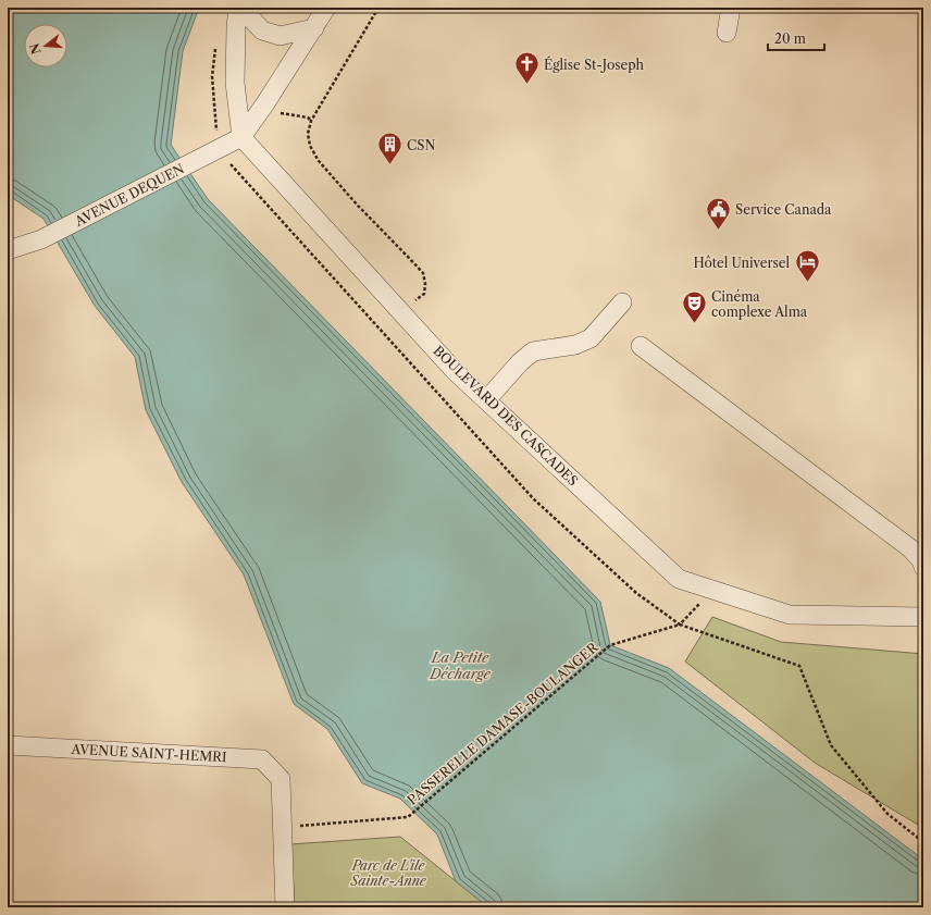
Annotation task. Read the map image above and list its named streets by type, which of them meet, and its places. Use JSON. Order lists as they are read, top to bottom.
{
  "streets": {
    "street": ["AVENUE DEQUEN", "BOULEVARD DES CASCADES", "AVENUE SAINT-HEMRI"],
    "path": ["PASSERELLE DAMASE-BOULANGER"]
  },
  "crossings": [
    ["AVENUE DEQUEN", "BOULEVARD DES CASCADES"],
    ["PASSERELLE DAMASE-BOULANGER", "AVENUE SAINT-HEMRI"]
  ],
  "water": ["La Petite Décharge"],
  "parks": ["Parc de L'ile Sainte-Anne"],
  "places": {
    "church": ["Église St-Joseph"],
    "building": ["CSN"],
    "public building": ["Service Canada"],
    "hotel": ["Hôtel Universel"],
    "theatre": ["Cinéma complexe Alma"]
  },
  "scale_bar": "20 m",
  "north": "left"
}
